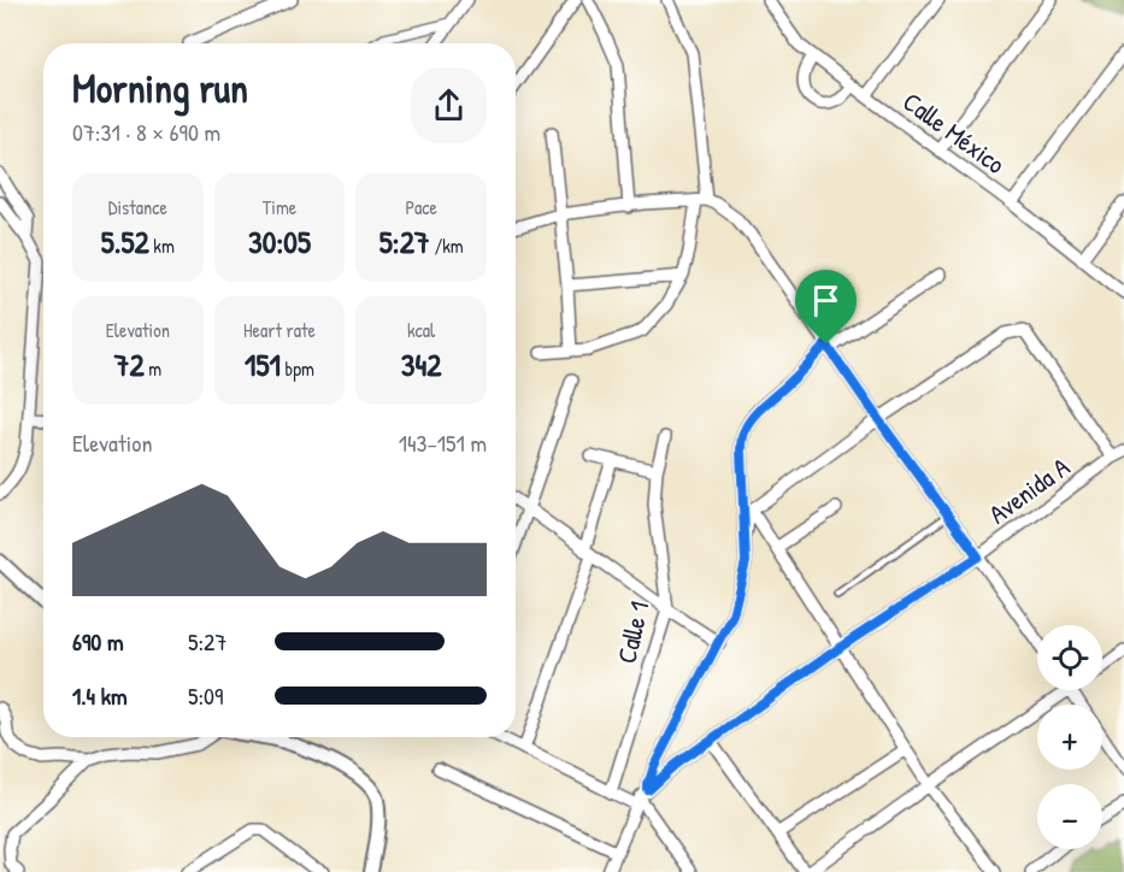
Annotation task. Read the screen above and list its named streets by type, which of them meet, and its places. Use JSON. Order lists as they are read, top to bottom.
{
  "streets": {
    "street": ["Calle México", "Avenida A", "Calle 1"]
  },
  "page": {
    "heading": ["Morning run", "07:31 · 8 × 690 m"],
    "stats": [
      ["Distance", "5.52 km"],
      ["Time", "30:05"],
      ["Pace", "5:27 /km"],
      ["Elevation", "72 m"],
      ["Heart rate", "151 bpm"],
      ["kcal", "342"]
    ],
    "chart": ["Elevation", "143–151 m"],
    "list": [
      {
        "name": "690 m",
        "note": "5:27"
      },
      {
        "name": "1.4 km",
        "note": "5:09"
      }
    ],
    "map_buttons": ["+", "−"]
  }
}
